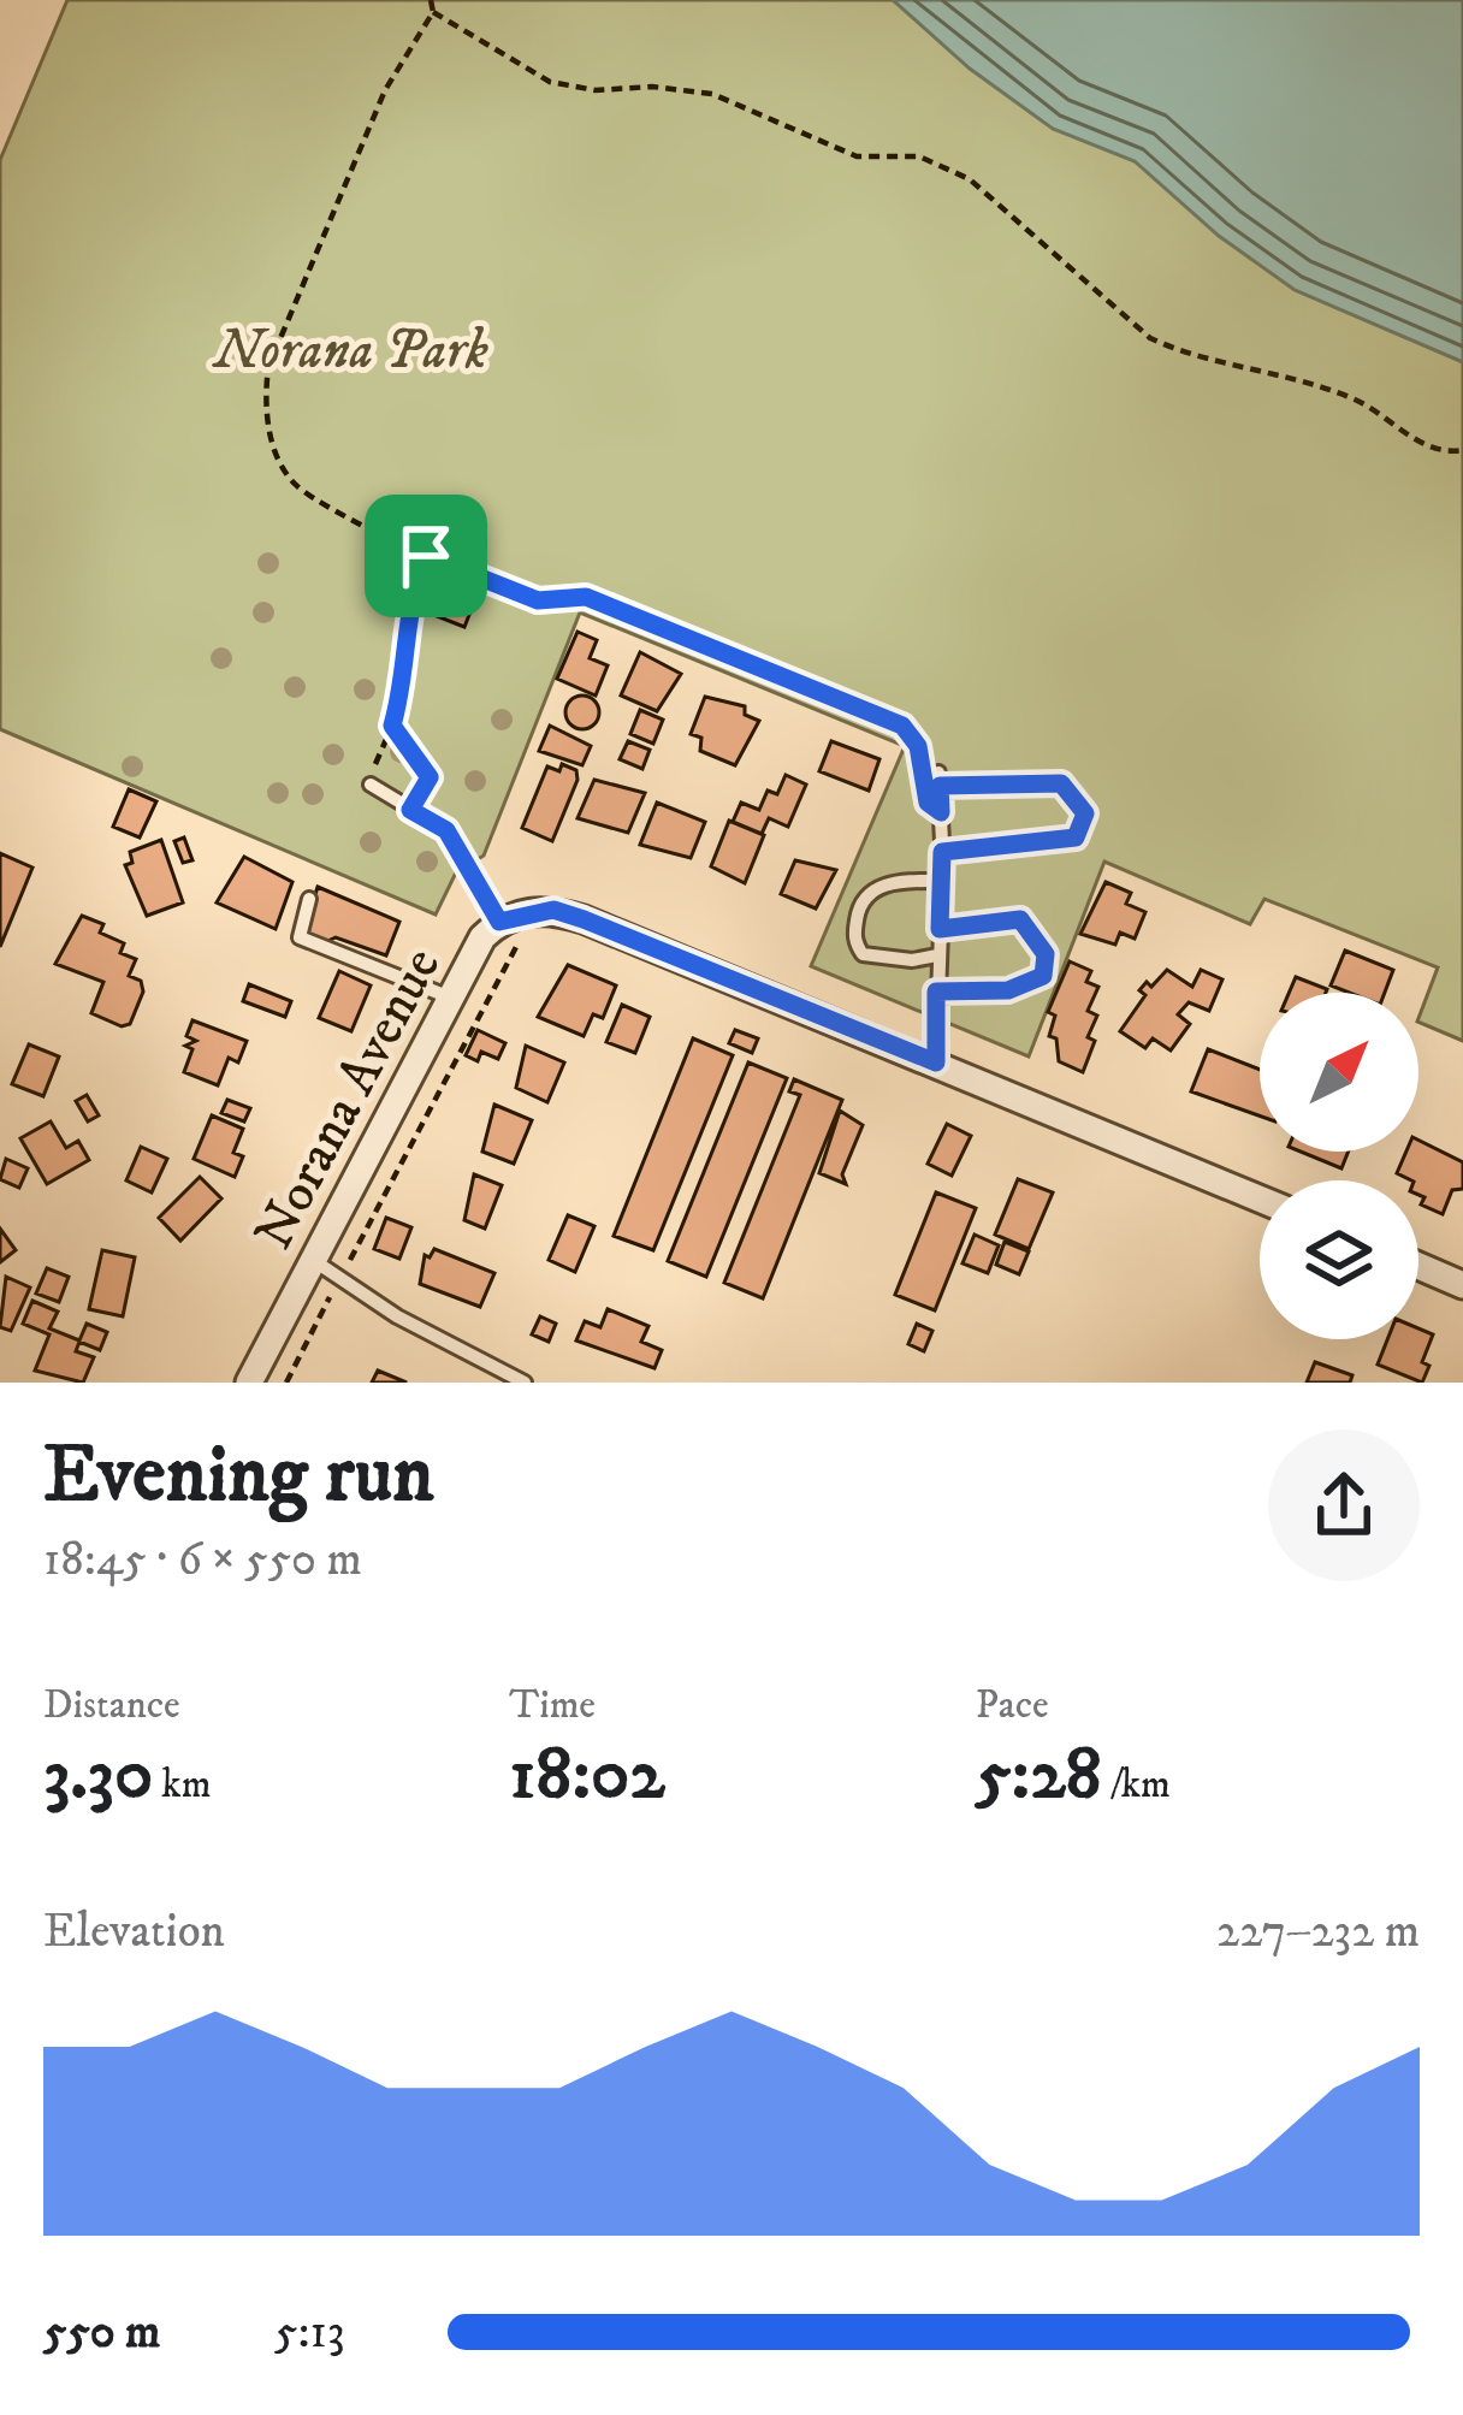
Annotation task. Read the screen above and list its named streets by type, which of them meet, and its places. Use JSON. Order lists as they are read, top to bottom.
{
  "streets": {
    "street": ["Norana Avenue"]
  },
  "parks": ["Norana Park"],
  "north": "top right",
  "page": {
    "heading": ["Evening run", "18:45 · 6 × 550 m"],
    "stats": [
      ["Distance", "3.30 km"],
      ["Time", "18:02"],
      ["Pace", "5:28 /km"]
    ],
    "chart": ["Elevation", "227–232 m"],
    "list": [
      {
        "name": "550 m",
        "note": "5:13"
      }
    ]
  }
}
